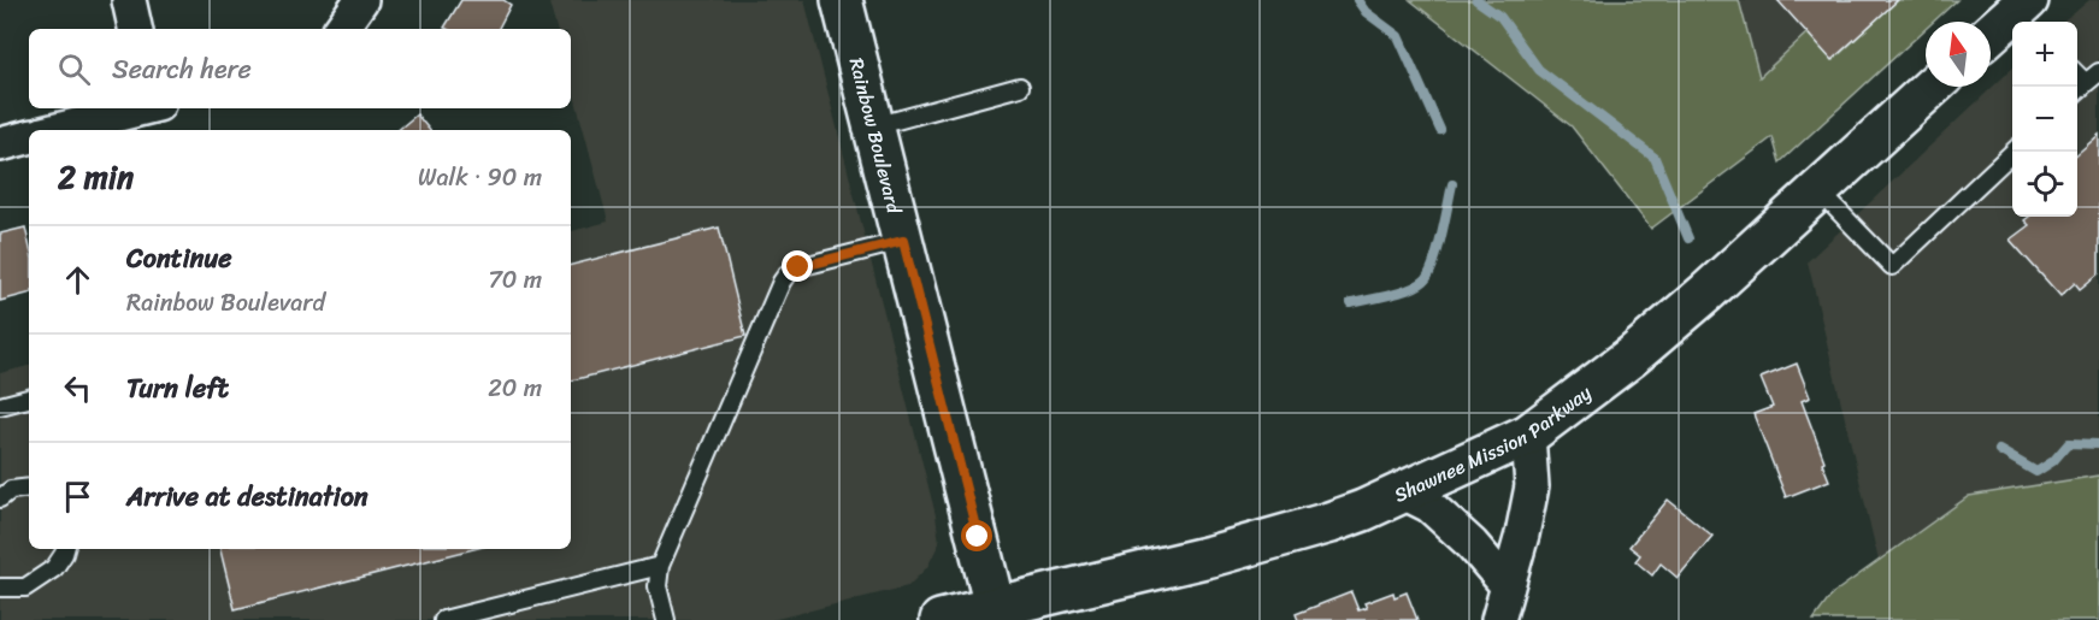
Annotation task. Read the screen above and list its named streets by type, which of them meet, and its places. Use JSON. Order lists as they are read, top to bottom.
{
  "streets": {
    "main road": ["Rainbow Boulevard", "Shawnee Mission Parkway"]
  },
  "crossings": [
    ["Rainbow Boulevard", "Shawnee Mission Parkway"]
  ],
  "north": "top",
  "page": {
    "map_buttons": ["+", "−"],
    "search": "Search here",
    "heading": ["2 min", "Walk · 90 m"],
    "list": [
      ["Continue", "Rainbow Boulevard", "70 m"],
      ["Turn left", "20 m"],
      "Arrive at destination"
    ]
  }
}
